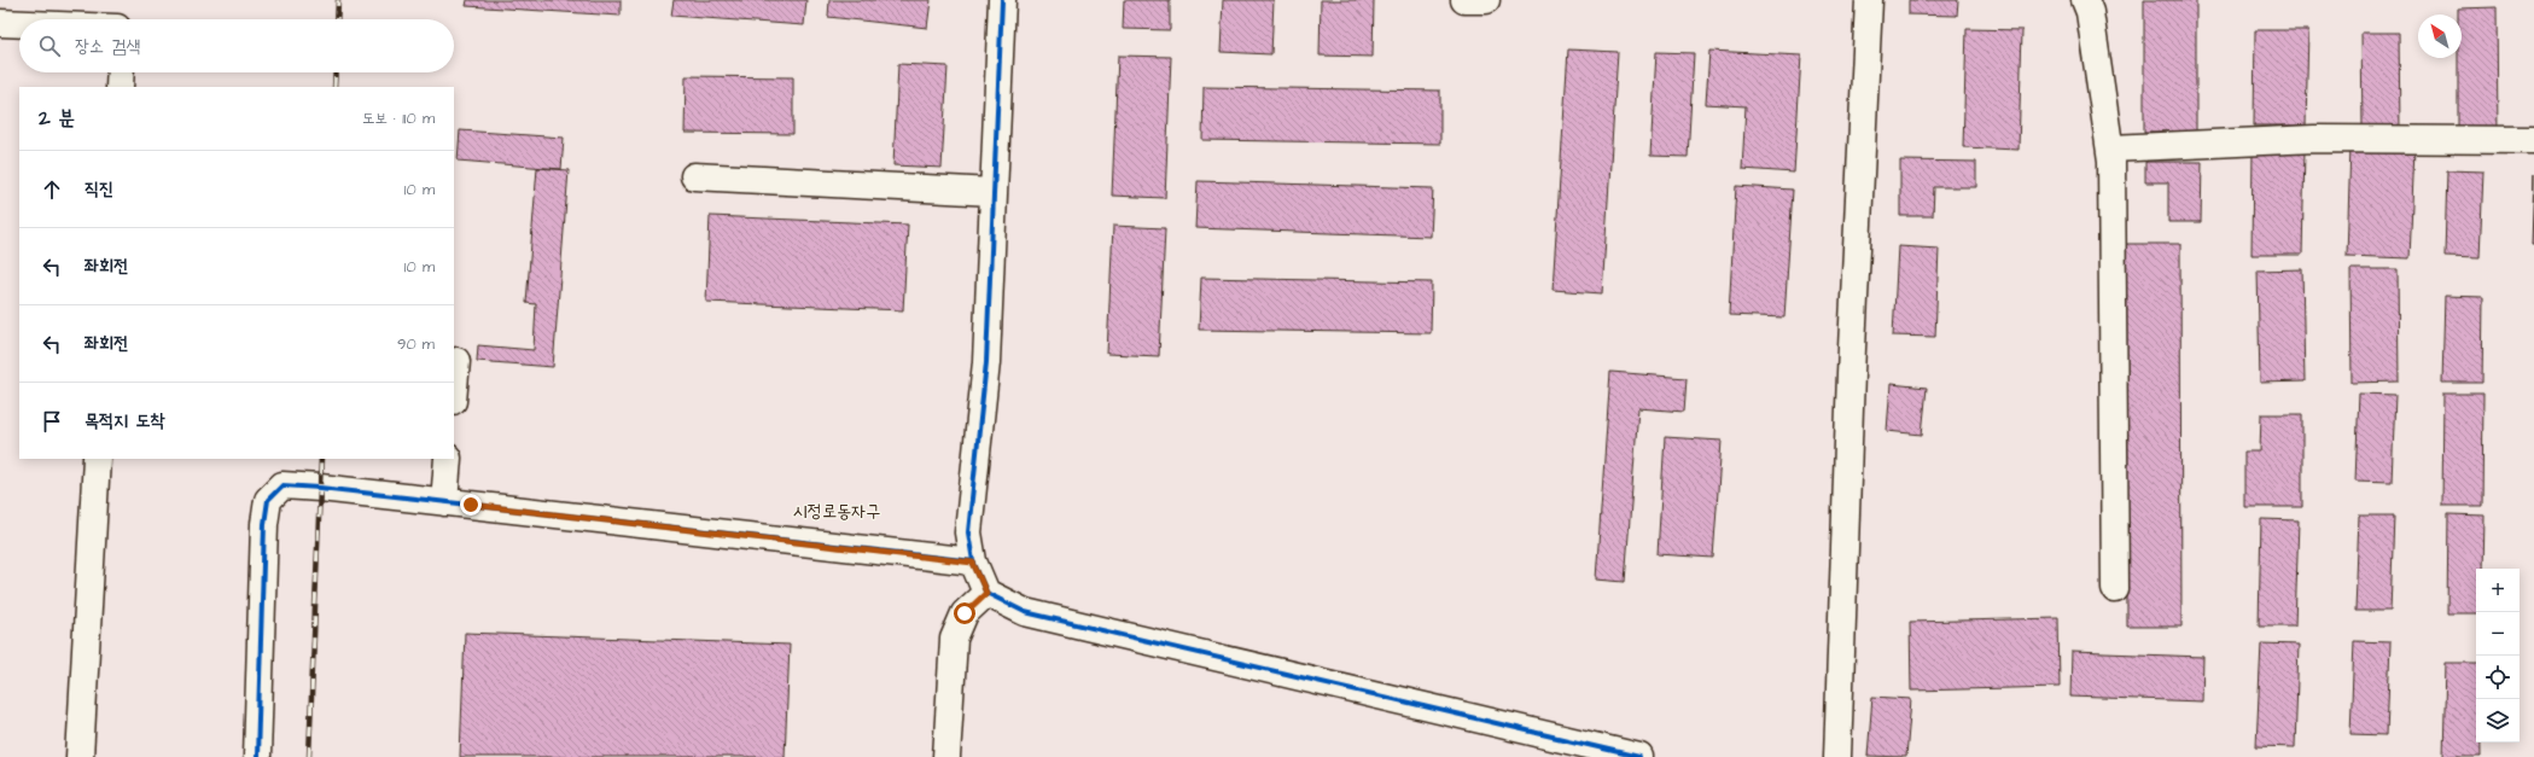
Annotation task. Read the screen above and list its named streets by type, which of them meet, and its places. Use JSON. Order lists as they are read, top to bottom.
{
  "districts": ["시정로동자구"],
  "north": "top left",
  "page": {
    "search": "장소 검색",
    "heading": ["2 분", "도보 · 110 m"],
    "list": [
      ["직진", "10 m"],
      ["좌회전", "10 m"],
      ["좌회전", "90 m"],
      "목적지 도착"
    ],
    "map_buttons": ["+", "−"]
  }
}
